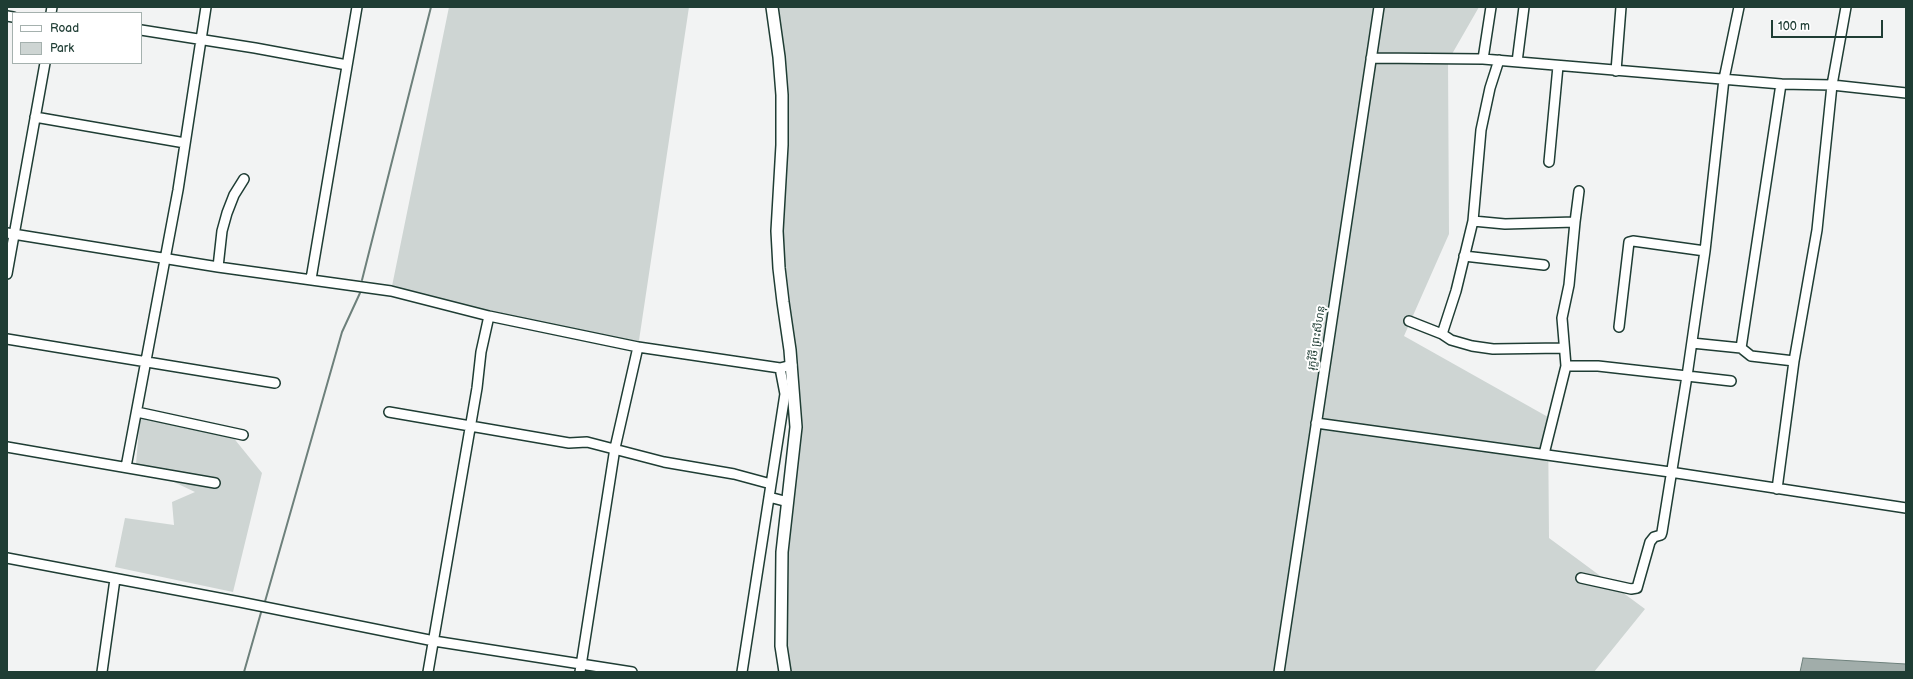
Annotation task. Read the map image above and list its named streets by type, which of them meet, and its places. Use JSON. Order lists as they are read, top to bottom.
{
  "streets": {
    "street": ["រុក្ខវិថី ព្រះសីហនុ"]
  },
  "legend": ["Road", "Park"],
  "scale_bar": "100 m"
}
